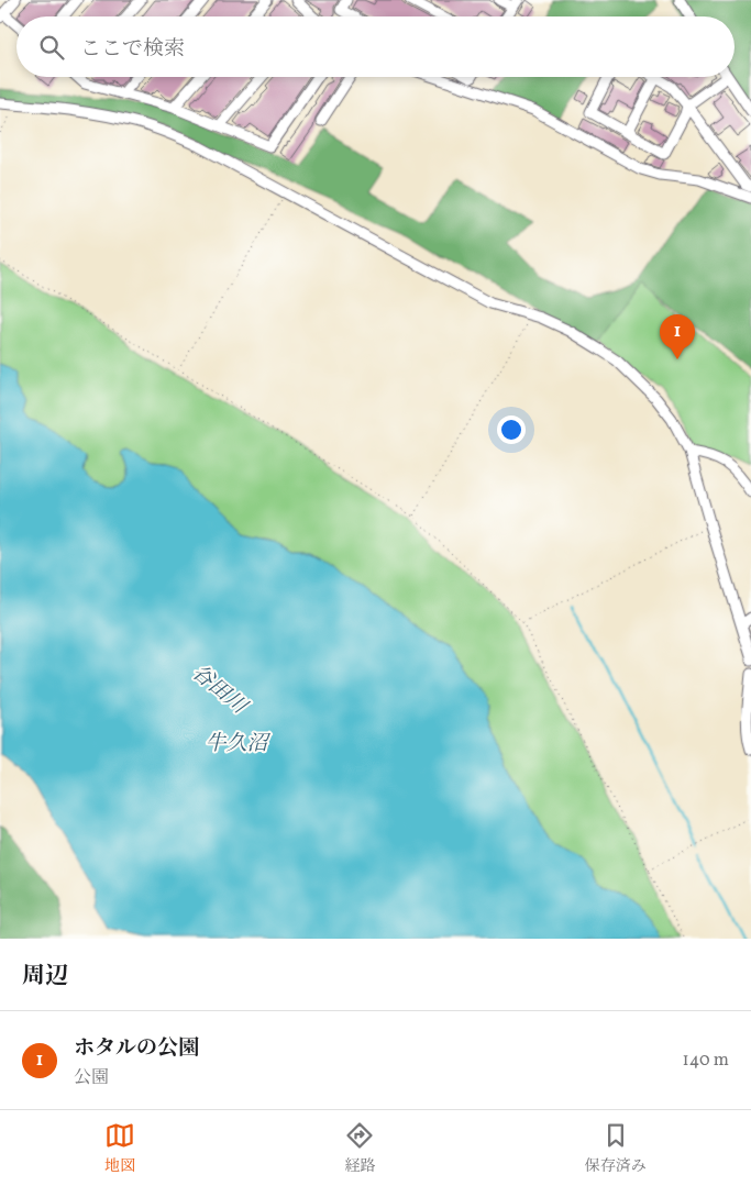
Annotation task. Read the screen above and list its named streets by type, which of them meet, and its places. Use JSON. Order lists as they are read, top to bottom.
{
  "water": ["谷田川", "牛久沼"],
  "page": {
    "search": "ここで検索",
    "pins": "1",
    "heading": "周辺",
    "list": [
      {
        "mark": "1",
        "name": "ホタルの公園",
        "note": "公園",
        "value": "140 m"
      }
    ],
    "nav": ["地図", "経路", "保存済み"]
  }
}
